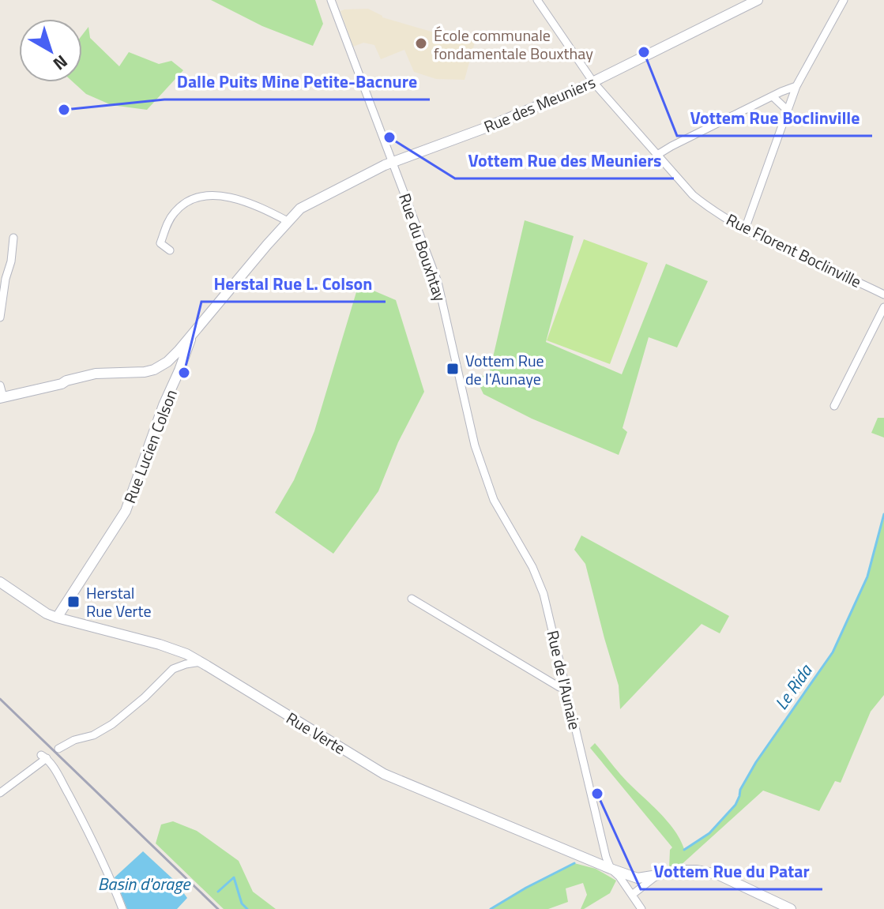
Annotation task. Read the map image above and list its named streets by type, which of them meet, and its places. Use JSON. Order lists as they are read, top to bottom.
{
  "streets": {
    "street": [
      "Rue des Meuniers",
      "Rue du Bouxhtay",
      "Rue Florent Boclinville",
      "Rue Lucien Colson",
      "Rue de l'Aunaie",
      "Rue Verte"
    ]
  },
  "crossings": [
    ["Rue des Meuniers", "Rue du Bouxhtay"],
    ["Rue des Meuniers", "Rue Florent Boclinville"],
    ["Rue du Bouxhtay", "Rue de l'Aunaie"],
    ["Rue Lucien Colson", "Rue Verte"],
    ["Rue de l'Aunaie", "Rue Verte"]
  ],
  "water": ["Le Rida", "Basin d'orage"],
  "places": {
    "other": [
      "École communale fondamentale Bouxthay",
      "Vottem Rue Boclinville",
      "Dalle Puits Mine Petite-Bacnure",
      "Vottem Rue des Meuniers",
      "Herstal Rue L. Colson",
      "Vottem Rue du Patar"
    ],
    "transit": ["Vottem Rue de l'Aunaye", "Herstal Rue Verte"]
  },
  "north": "bottom right"
}
